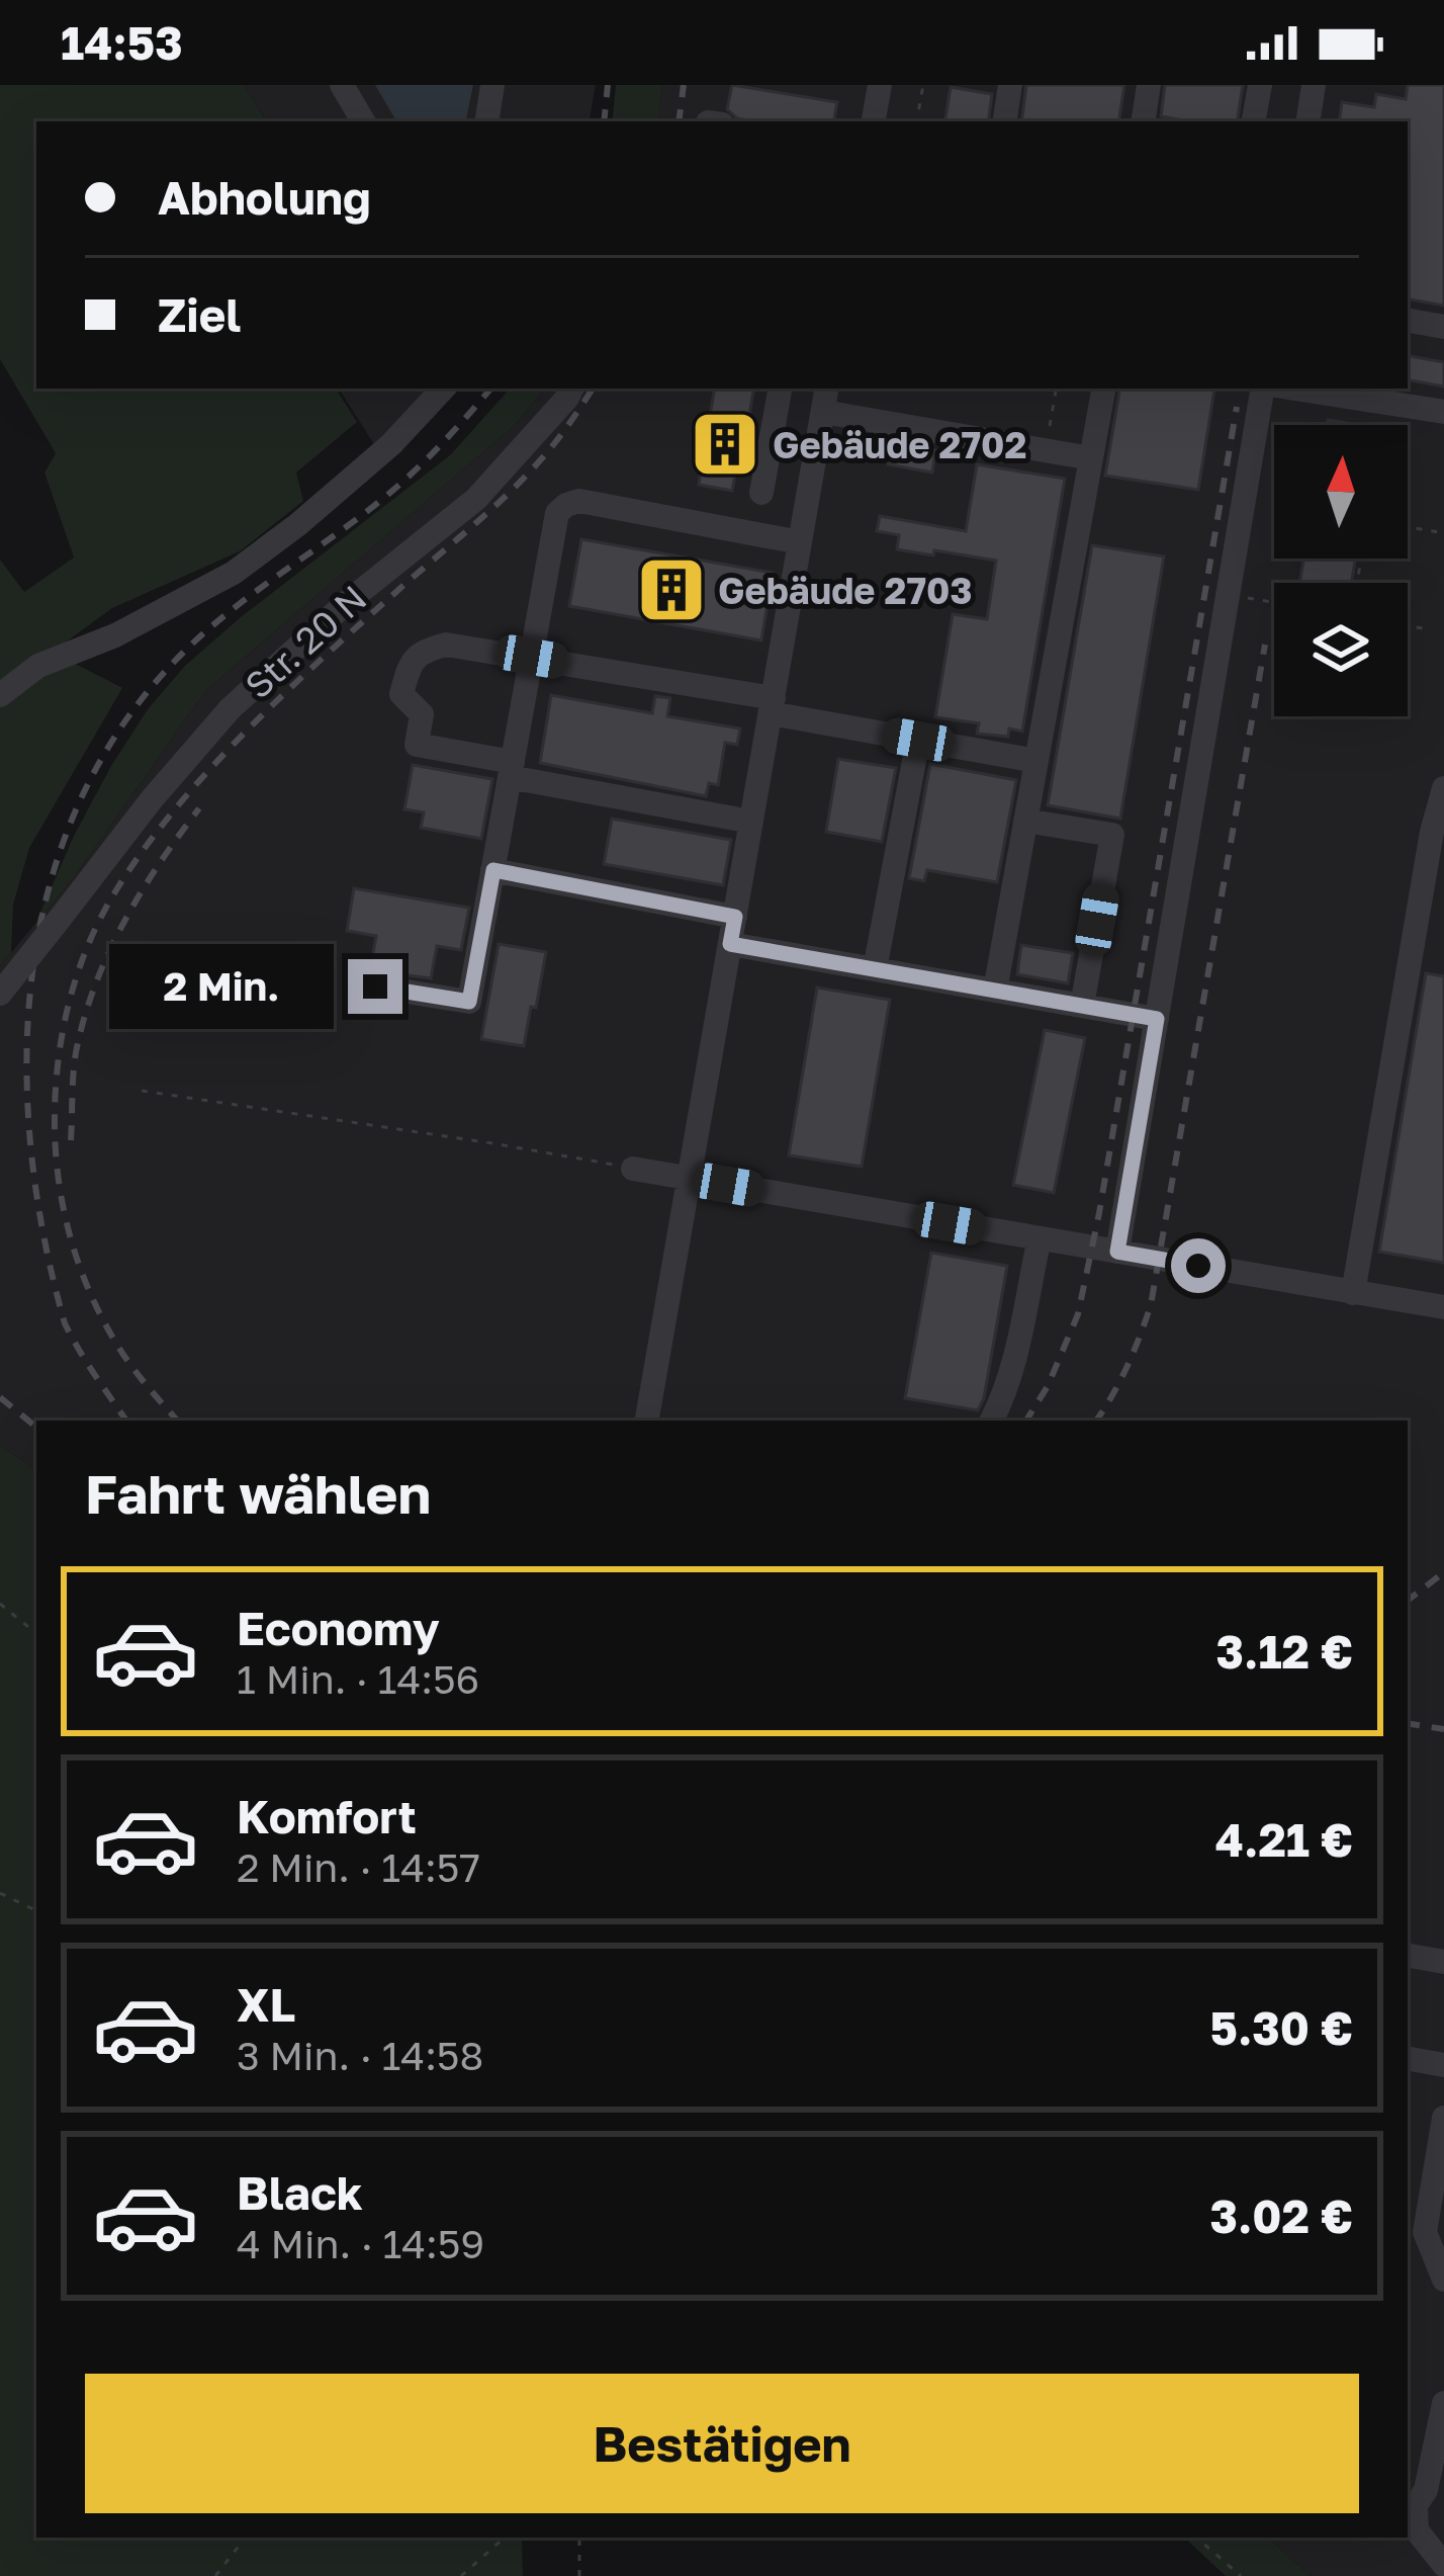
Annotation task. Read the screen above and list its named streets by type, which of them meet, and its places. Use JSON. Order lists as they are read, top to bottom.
{
  "streets": {
    "lane": ["Str. 20 N"]
  },
  "places": {
    "building": ["Gebäude 2702", "Gebäude 2703"]
  },
  "north": "top",
  "page": {
    "status": "14:53",
    "banner": ["Abholung", "Ziel"],
    "bubble": "2 Min.",
    "heading": "Fahrt wählen",
    "list": [
      {
        "name": "Economy",
        "note": "1 Min. · 14:56",
        "value": "3.12 €"
      },
      {
        "name": "Komfort",
        "note": "2 Min. · 14:57",
        "value": "4.21 €"
      },
      {
        "name": "XL",
        "note": "3 Min. · 14:58",
        "value": "5.30 €"
      },
      {
        "name": "Black",
        "note": "4 Min. · 14:59",
        "value": "3.02 €"
      }
    ],
    "buttons": "Bestätigen"
  }
}
